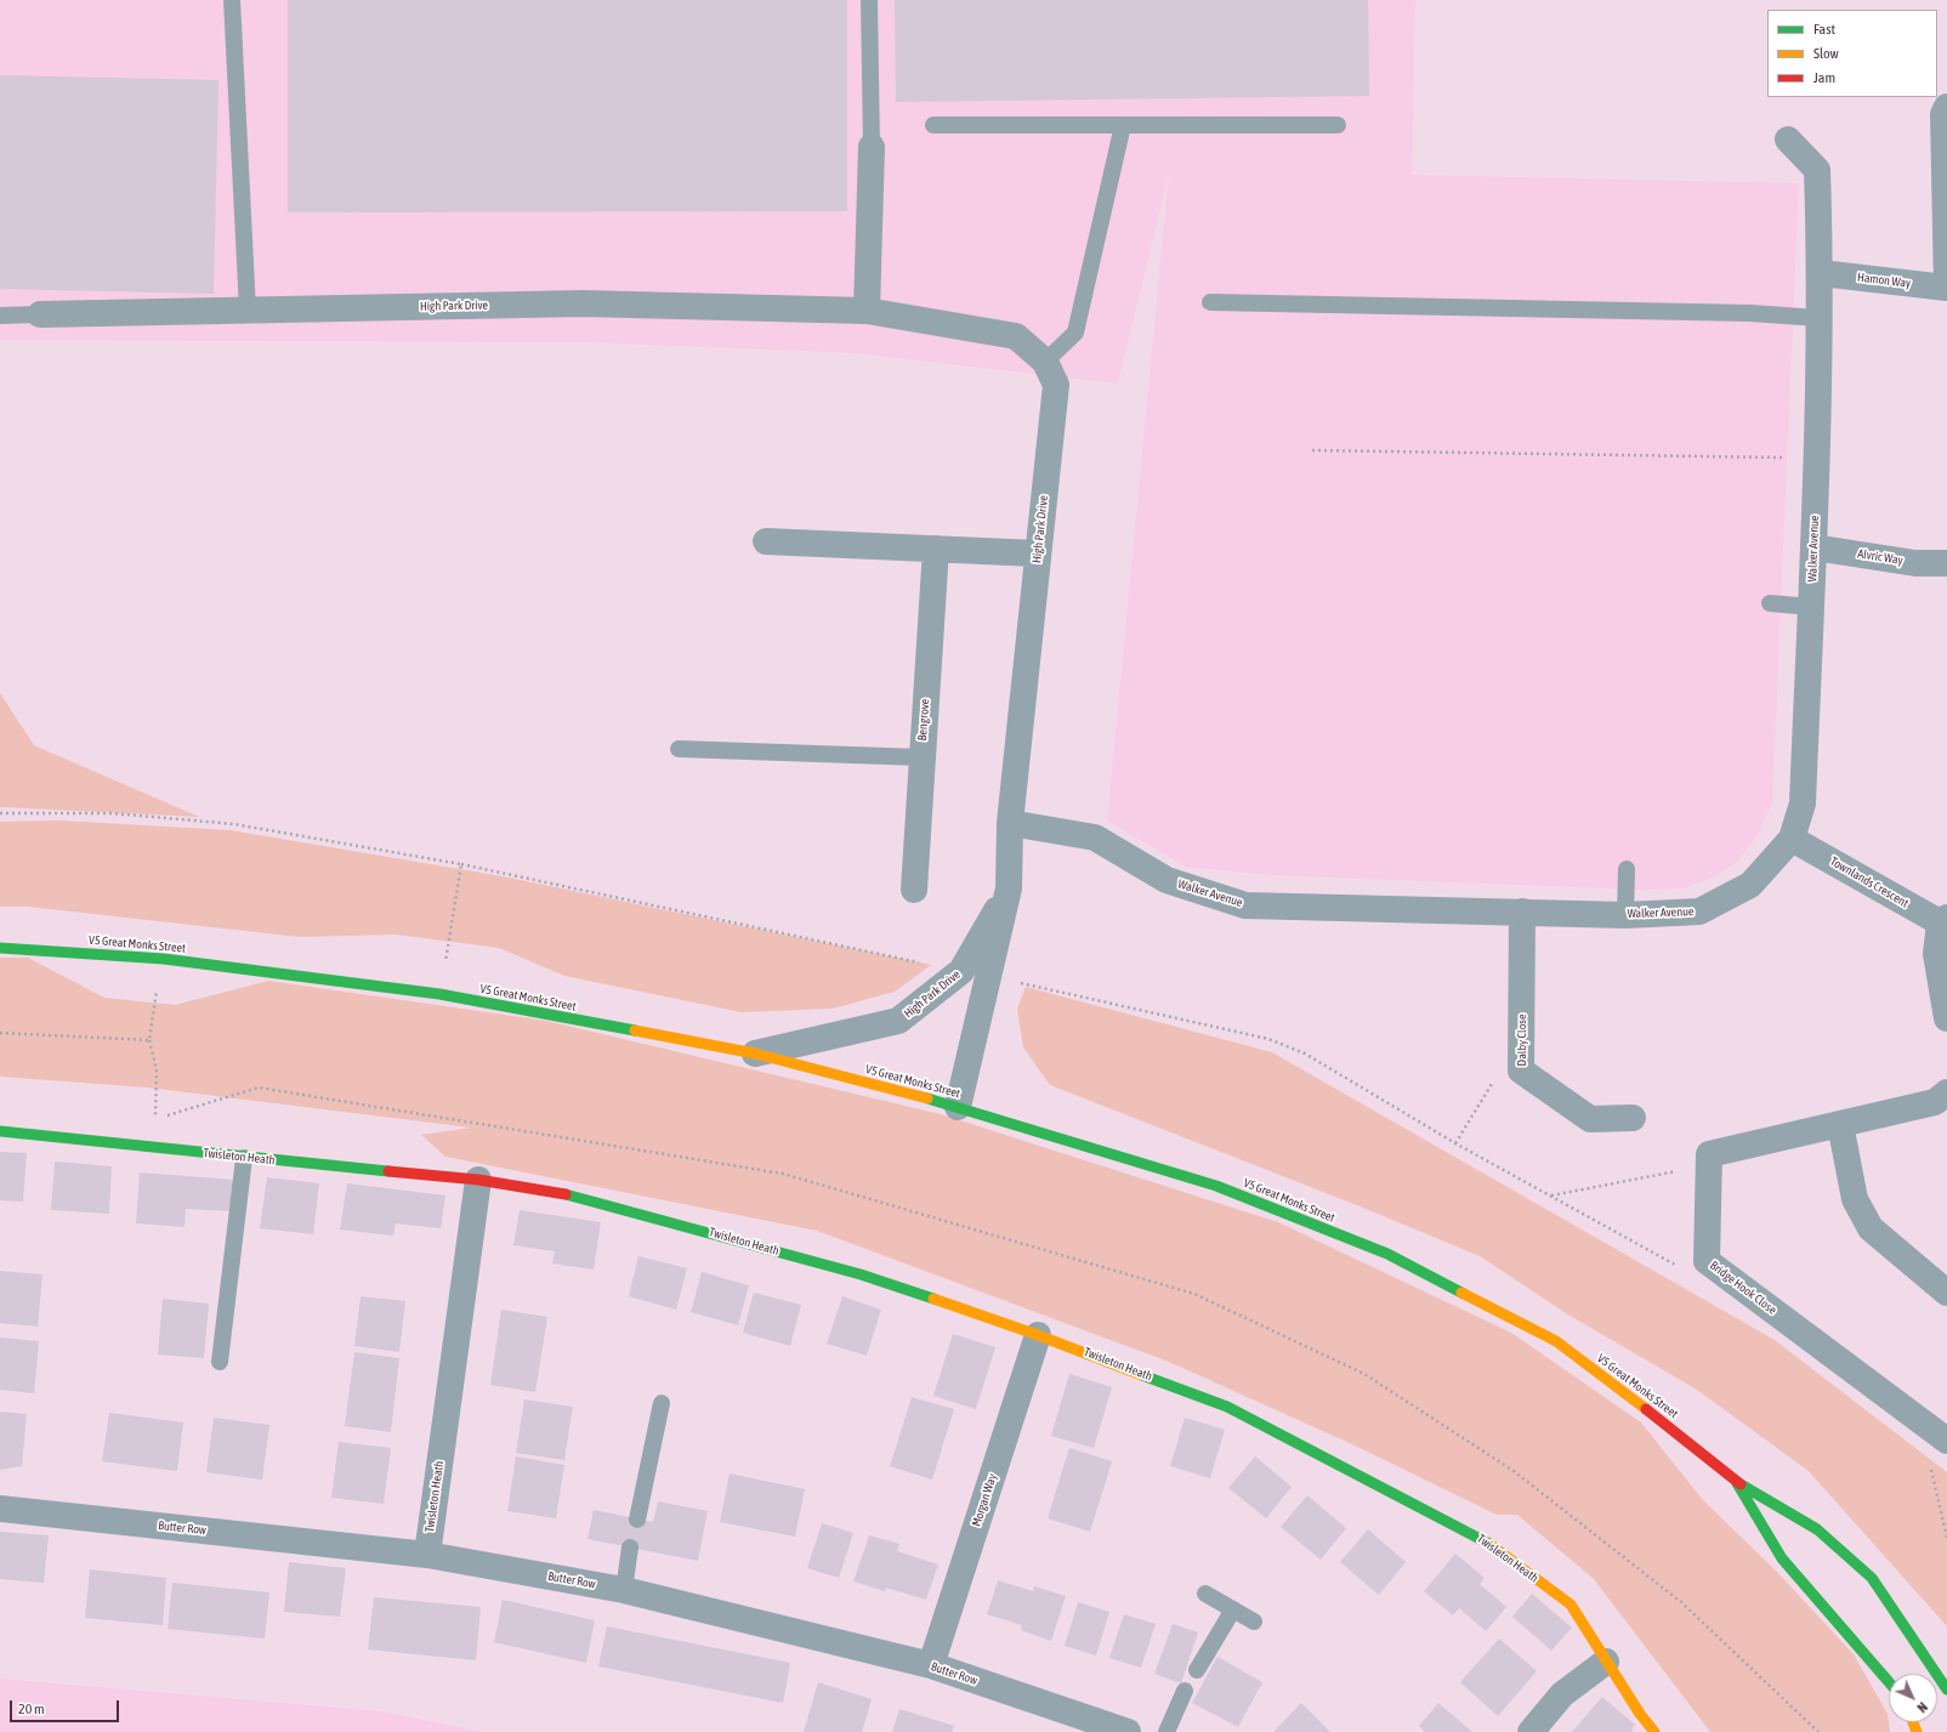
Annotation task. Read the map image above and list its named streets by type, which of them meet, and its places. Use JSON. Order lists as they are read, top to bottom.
{
  "streets": {
    "street": [
      "Hamon Way",
      "High Park Drive",
      "Walker Avenue",
      "Alvric Way",
      "Bengrove",
      "Townlands Crescent",
      "V5 Great Monks Street",
      "Dalby Close",
      "Twisleton Heath",
      "Bridge Hook Close",
      "Morgan Way",
      "Butter Row"
    ]
  },
  "crossings": [
    ["Hamon Way", "Walker Avenue"],
    ["High Park Drive", "Walker Avenue"],
    ["High Park Drive", "V5 Great Monks Street"],
    ["Walker Avenue", "Alvric Way"],
    ["Walker Avenue", "Townlands Crescent"],
    ["Walker Avenue", "Dalby Close"],
    ["Twisleton Heath", "Morgan Way"],
    ["Twisleton Heath", "Butter Row"],
    ["Morgan Way", "Butter Row"]
  ],
  "legend": ["Fast", "Slow", "Jam"],
  "scale_bar": "20 m",
  "north": "bottom right"
}
